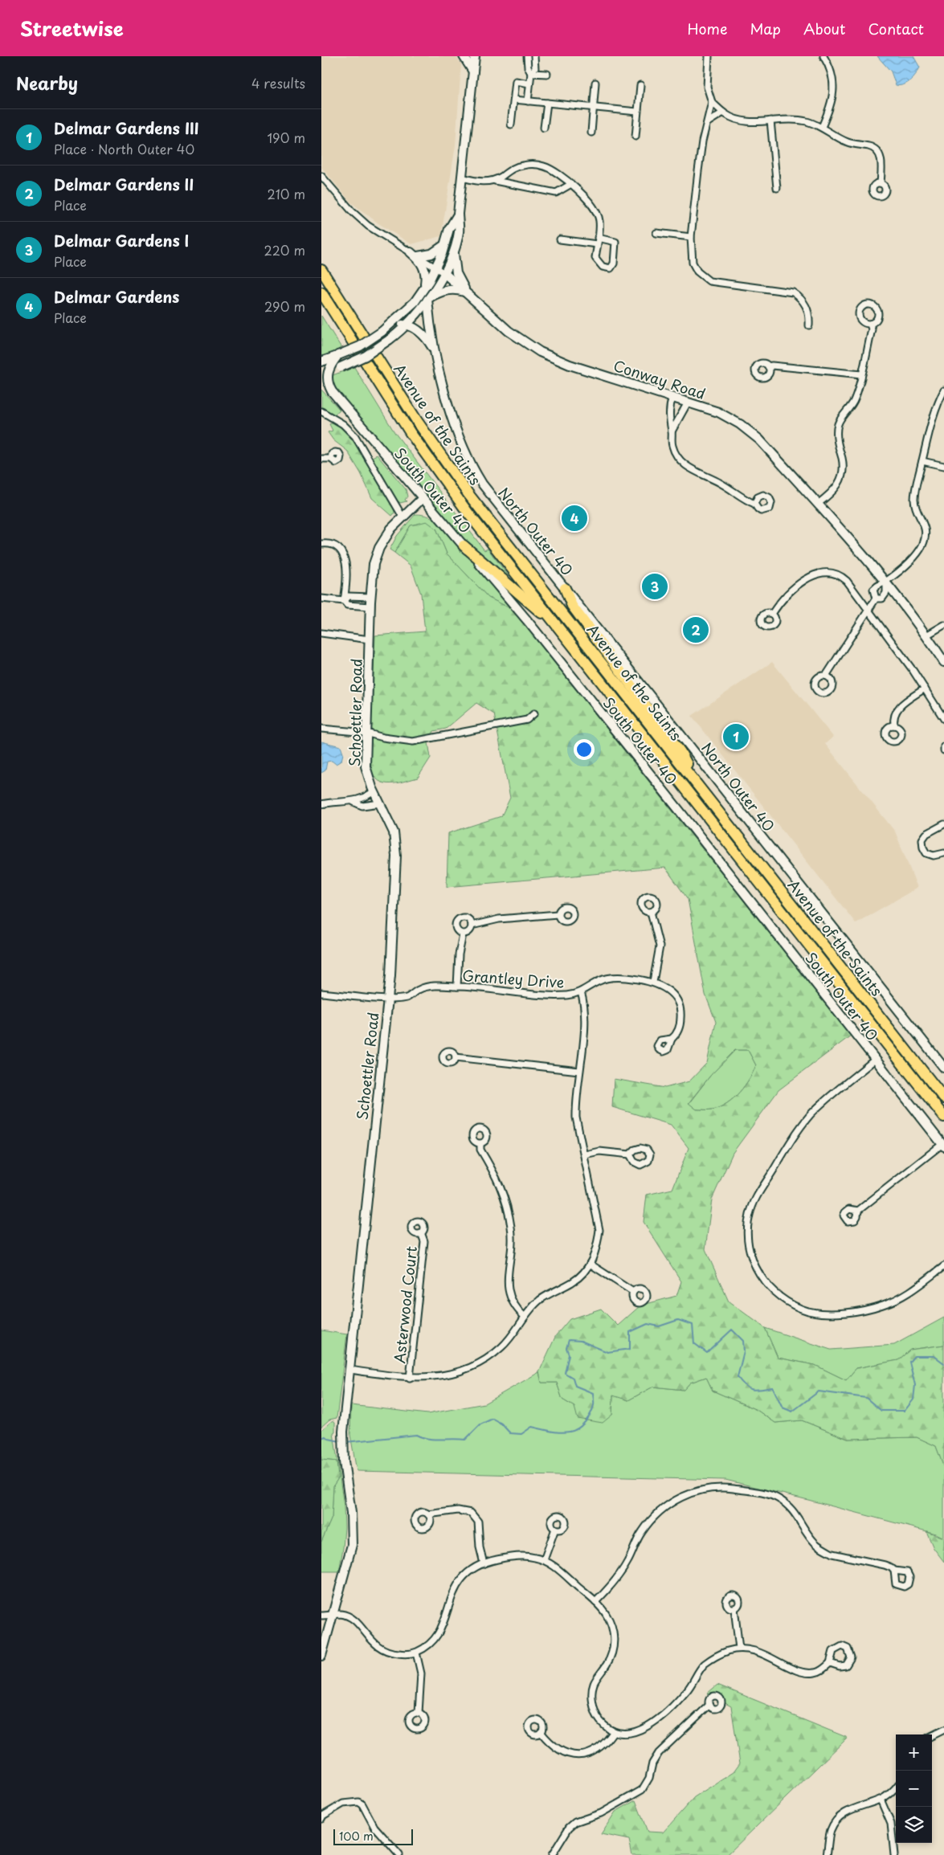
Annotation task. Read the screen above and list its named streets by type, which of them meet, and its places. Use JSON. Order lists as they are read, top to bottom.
{
  "streets": {
    "highway": ["Avenue of the Saints"],
    "street": [
      "Conway Road",
      "South Outer 40",
      "North Outer 40",
      "Schoettler Road",
      "Grantley Drive",
      "Asterwood Court"
    ]
  },
  "crossings": [
    ["South Outer 40", "Schoettler Road"],
    ["Schoettler Road", "Grantley Drive"]
  ],
  "scale_bar": "100 m",
  "page": {
    "header": "Streetwise",
    "nav": [
      "Home",
      "Map",
      "About",
      "Contact"
    ],
    "heading": ["Nearby", "4 results"],
    "list": [
      {
        "mark": "1",
        "name": "Delmar Gardens III",
        "note": "Place · North Outer 40",
        "value": "190 m"
      },
      {
        "mark": "2",
        "name": "Delmar Gardens II",
        "note": "Place",
        "value": "210 m"
      },
      {
        "mark": "3",
        "name": "Delmar Gardens I",
        "note": "Place",
        "value": "220 m"
      },
      {
        "mark": "4",
        "name": "Delmar Gardens",
        "note": "Place",
        "value": "290 m"
      }
    ],
    "pins": [
      "4",
      "3",
      "2",
      "1"
    ],
    "map_buttons": ["+", "−"],
    "scale": "100 m"
  }
}
